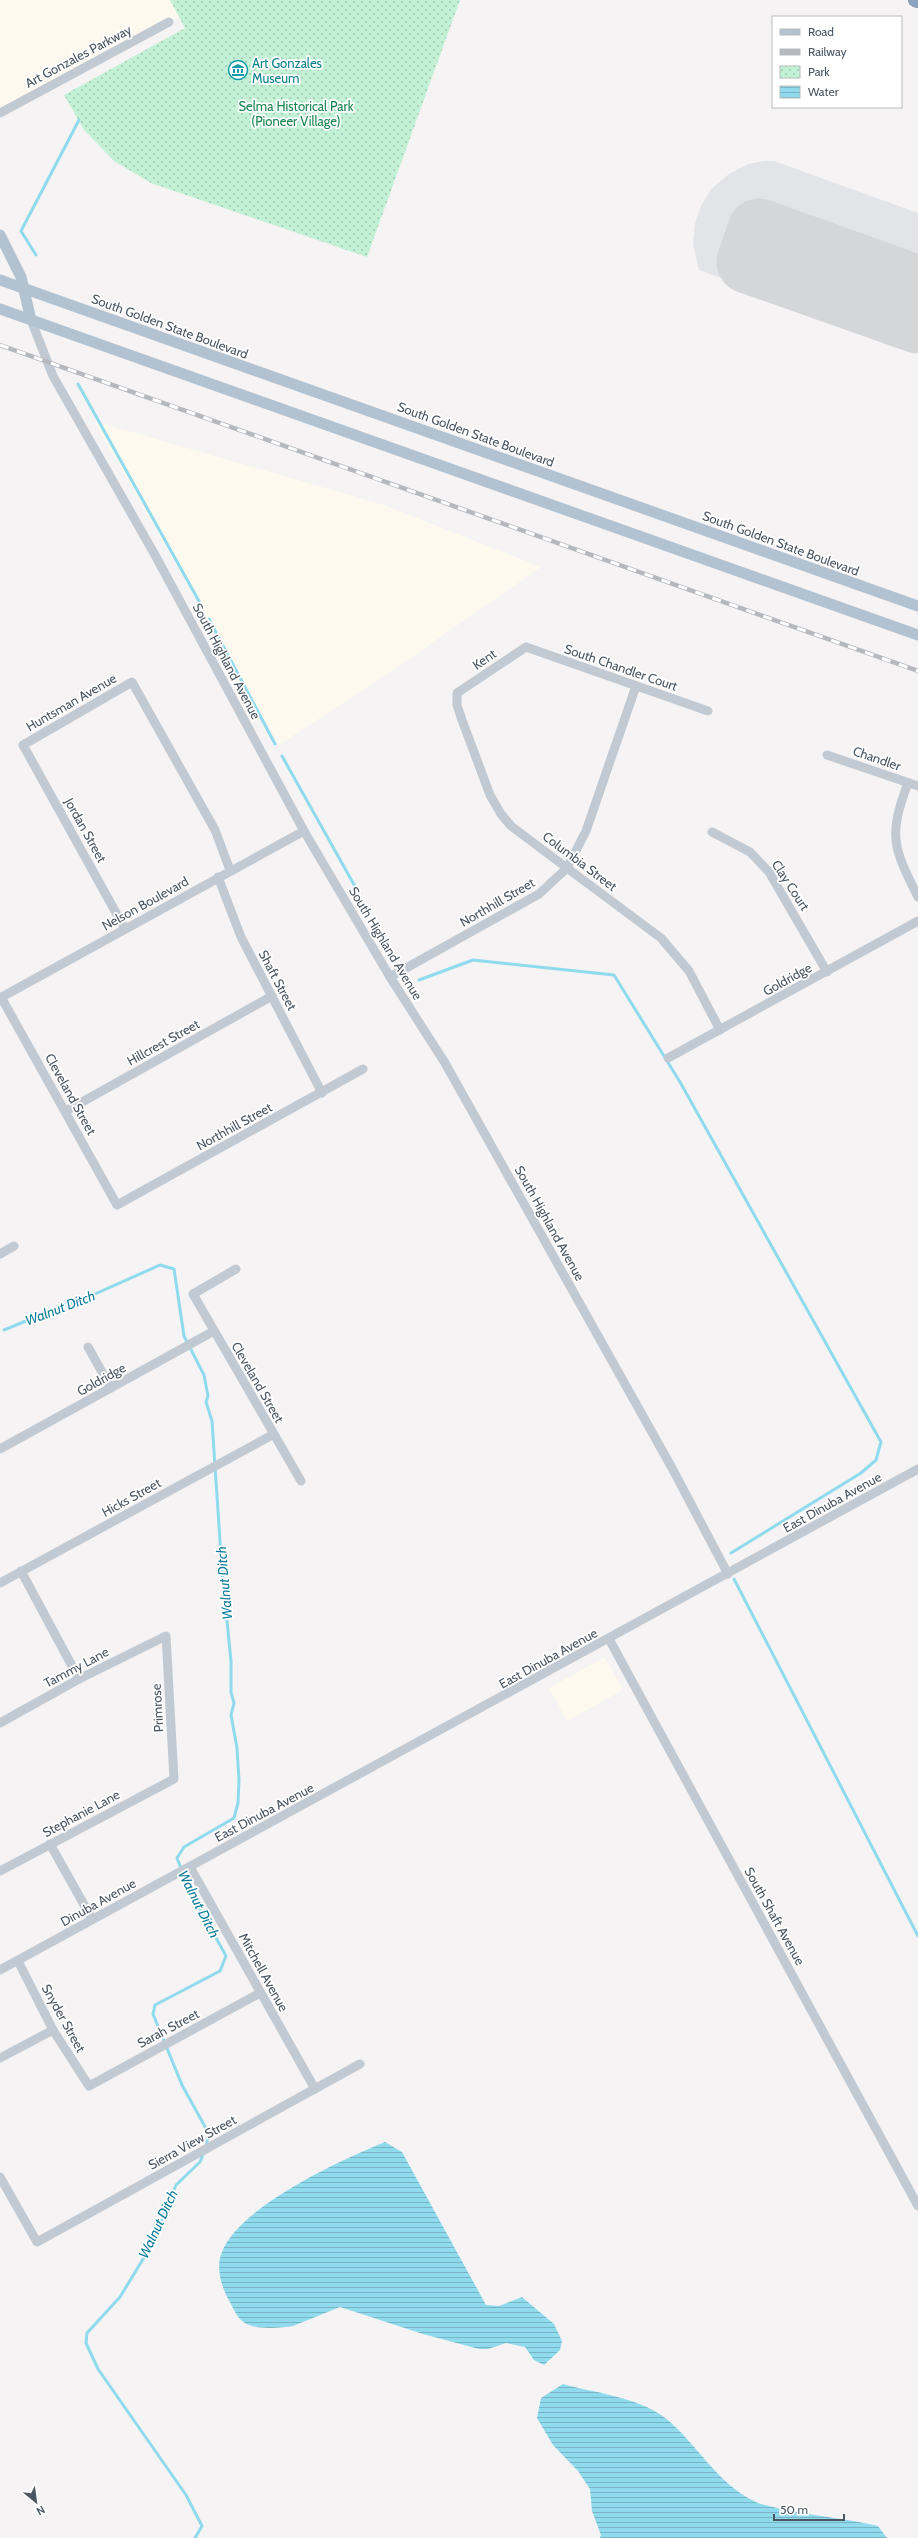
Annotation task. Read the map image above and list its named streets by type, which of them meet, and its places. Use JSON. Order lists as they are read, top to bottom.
{
  "streets": {
    "main road": ["South Golden State Boulevard"],
    "street": [
      "Art Gonzales Parkway",
      "Kent",
      "South Highland Avenue",
      "South Chandler Court",
      "Huntsman Avenue",
      "Chandler",
      "Jordan Street",
      "Columbia Street",
      "Clay Court",
      "Northhill Street",
      "Nelson Boulevard",
      "Goldridge",
      "Shaft Street",
      "Hillcrest Street",
      "Cleveland Street",
      "Hicks Street",
      "East Dinuba Avenue",
      "Tammy Lane",
      "Primrose",
      "Stephanie Lane",
      "Dinuba Avenue",
      "South Shaft Avenue",
      "Mitchell Avenue",
      "Snyder Street",
      "Sarah Street",
      "Sierra View Street"
    ]
  },
  "crossings": [
    ["Kent", "South Chandler Court"],
    ["Kent", "Columbia Street"],
    ["South Highland Avenue", "Northhill Street"],
    ["South Highland Avenue", "Nelson Boulevard"],
    ["South Highland Avenue", "East Dinuba Avenue"],
    ["South Chandler Court", "Northhill Street"],
    ["Huntsman Avenue", "Jordan Street"],
    ["Huntsman Avenue", "Nelson Boulevard"],
    ["Jordan Street", "Nelson Boulevard"],
    ["Columbia Street", "Northhill Street"],
    ["Columbia Street", "Goldridge"],
    ["Clay Court", "Goldridge"],
    ["Northhill Street", "Shaft Street"],
    ["Northhill Street", "Cleveland Street"],
    ["Nelson Boulevard", "Shaft Street"],
    ["Nelson Boulevard", "Cleveland Street"],
    ["Goldridge", "Cleveland Street"],
    ["Shaft Street", "Hillcrest Street"],
    ["Hillcrest Street", "Cleveland Street"],
    ["Cleveland Street", "Hicks Street"],
    ["East Dinuba Avenue", "Dinuba Avenue"],
    ["East Dinuba Avenue", "South Shaft Avenue"],
    ["East Dinuba Avenue", "Mitchell Avenue"],
    ["Tammy Lane", "Primrose"],
    ["Primrose", "Stephanie Lane"],
    ["Dinuba Avenue", "Mitchell Avenue"],
    ["Dinuba Avenue", "Snyder Street"],
    ["Mitchell Avenue", "Sarah Street"],
    ["Mitchell Avenue", "Sierra View Street"],
    ["Snyder Street", "Sarah Street"]
  ],
  "water": ["Walnut Ditch"],
  "parks": ["Selma Historical Park (Pioneer Village)"],
  "places": {
    "museum": ["Art Gonzales Museum"]
  },
  "legend": [
    "Road",
    "Railway",
    "Park",
    "Water"
  ],
  "scale_bar": "50 m",
  "north": "bottom right"
}
